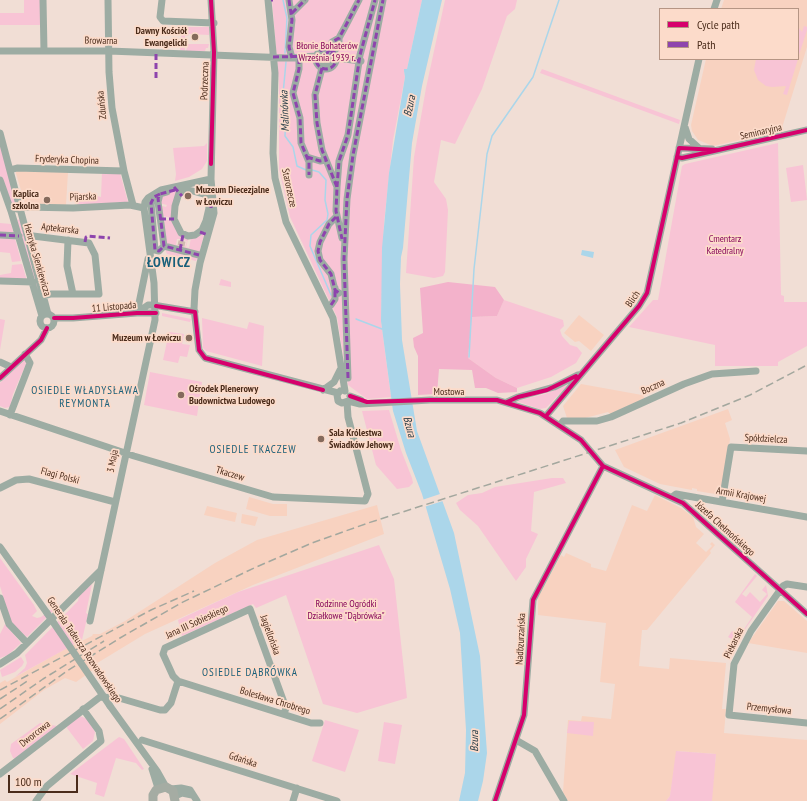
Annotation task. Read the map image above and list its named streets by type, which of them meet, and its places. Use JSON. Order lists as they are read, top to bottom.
{
  "streets": {
    "street": [
      "Browarna",
      "Podrzeczna",
      "Zduńska",
      "Seminaryjna",
      "Fryderyka Chopina",
      "Starorzecze",
      "Pijarska",
      "Aptekarska",
      "Henryka Sienkiewicza",
      "Blich",
      "11 Listopada",
      "Boczna",
      "Mostowa",
      "Spółdzielcza",
      "3 Maja",
      "Tkaczew",
      "Flagi Polski",
      "Armii Krajowej",
      "Józefa Chełmońskiego",
      "Jana III Sobieskiego",
      "Jagiellońska",
      "Nadbzurzańska",
      "Piekarska",
      "Generała Tadeusza Rozwadowskiego",
      "Bolesława Chrobrego",
      "Przemysłowa",
      "Dworcowa",
      "Gdańska"
    ]
  },
  "crossings": [
    ["Browarna", "Podrzeczna"],
    ["Browarna", "Zduńska"],
    ["Browarna", "Starorzecze"],
    ["Podrzeczna", "Mostowa"],
    ["Zduńska", "Fryderyka Chopina"],
    ["Zduńska", "Pijarska"],
    ["Seminaryjna", "Blich"],
    ["Fryderyka Chopina", "Henryka Sienkiewicza"],
    ["Starorzecze", "Mostowa"],
    ["Starorzecze", "Tkaczew"],
    ["Pijarska", "Henryka Sienkiewicza"],
    ["Aptekarska", "Henryka Sienkiewicza"],
    ["Henryka Sienkiewicza", "11 Listopada"],
    ["Blich", "Mostowa"],
    ["Blich", "Józefa Chełmońskiego"],
    ["11 Listopada", "3 Maja"],
    ["Boczna", "Józefa Chełmońskiego"],
    ["Mostowa", "Tkaczew"],
    ["Mostowa", "Józefa Chełmońskiego"],
    ["Spółdzielcza", "Armii Krajowej"],
    ["3 Maja", "Tkaczew"],
    ["3 Maja", "Flagi Polski"],
    ["Armii Krajowej", "Józefa Chełmońskiego"],
    ["Józefa Chełmońskiego", "Nadbzurzańska"],
    ["Józefa Chełmońskiego", "Piekarska"],
    ["Jana III Sobieskiego", "Jagiellońska"],
    ["Jana III Sobieskiego", "Bolesława Chrobrego"],
    ["Jana III Sobieskiego", "Dworcowa"],
    ["Jagiellońska", "Bolesława Chrobrego"],
    ["Piekarska", "Przemysłowa"],
    ["Bolesława Chrobrego", "Dworcowa"]
  ],
  "districts": [
    "ŁOWICZ",
    "OSIEDLE WŁADYSŁAWA REYMONTA",
    "OSIEDLE TKACZEW",
    "OSIEDLE DĄBRÓWKA"
  ],
  "water": ["Bzura", "Malinówka"],
  "parks": ["Błonie Bohaterów Września 1939 r.", "Cmentarz Katedralny", "Rodzinne Ogródki Działkowe \"Dąbrówka\""],
  "places": [
    "Dawny Kościół Ewangelicki",
    "Muzeum Diecezjalne w Łowiczu",
    "Kaplica szkolna",
    "Muzeum w Łowiczu",
    "Ośrodek Plenerowy Budownictwa Ludowego",
    "Sala Królestwa Świadków Jehowy"
  ],
  "legend": ["Cycle path", "Path"],
  "scale_bar": "100 m"
}
